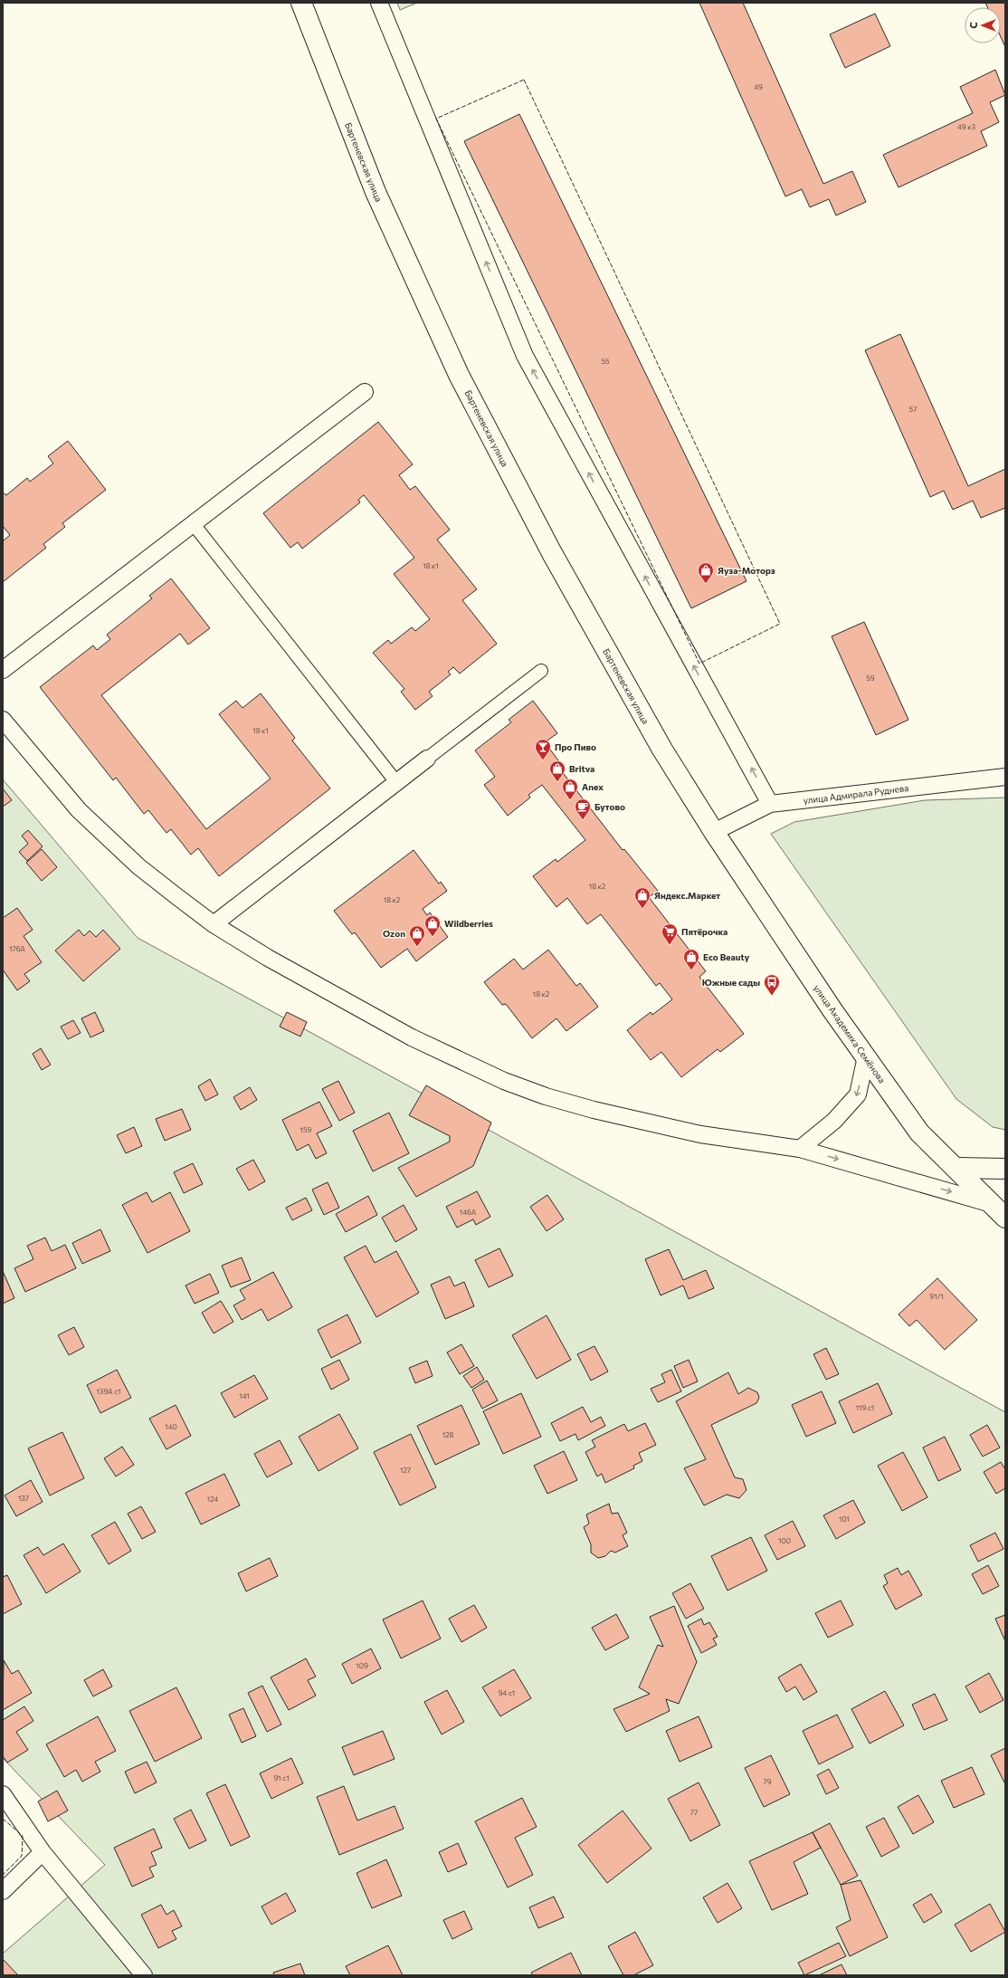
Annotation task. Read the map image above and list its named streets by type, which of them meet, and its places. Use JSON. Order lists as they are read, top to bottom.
{
  "streets": {
    "main road": ["Бартеневская улица", "улица Академика Семёнова"],
    "street": ["улица Адмирала Руднева"]
  },
  "crossings": [
    ["Бартеневская улица", "улица Адмирала Руднева"],
    ["Бартеневская улица", "улица Академика Семёнова"],
    ["улица Адмирала Руднева", "улица Академика Семёнова"]
  ],
  "places": {
    "shop": [
      "Яуза-Моторз",
      "Britva",
      "Anex",
      "Яндекс.Маркет",
      "Wildberries",
      "Ozon",
      "Eco Beauty"
    ],
    "bar": ["Про Пиво"],
    "cafe": ["Бутово"],
    "supermarket": ["Пятёрочка"],
    "bus stop": ["Южные сады"]
  },
  "house_numbers": [
    "49",
    "49 к3",
    "55",
    "57",
    "18 к1",
    "59",
    "18 к1",
    "18 к2",
    "18 к2",
    "176А",
    "18 к2",
    "159",
    "146А",
    "91/1",
    "139А с1",
    "141",
    "119 с1",
    "140",
    "128",
    "127",
    "137",
    "124",
    "101",
    "100",
    "109",
    "94 с1",
    "91 с1",
    "79",
    "77"
  ],
  "north": "left"
}
